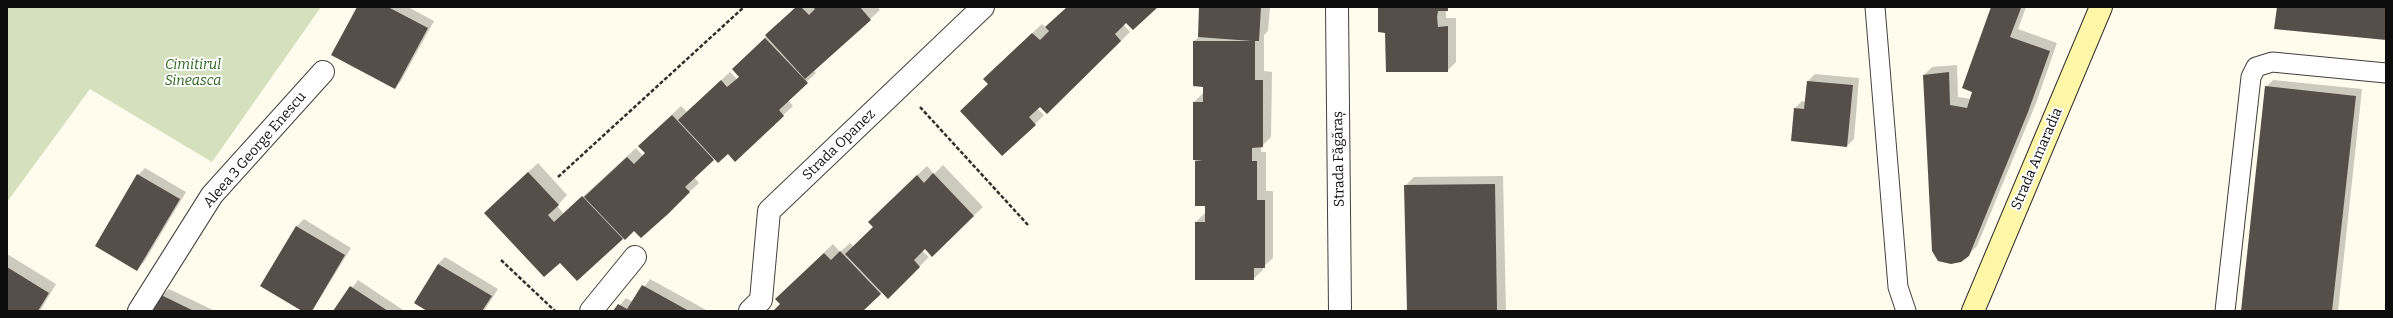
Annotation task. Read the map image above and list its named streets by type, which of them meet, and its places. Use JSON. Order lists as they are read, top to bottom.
{
  "streets": {
    "main road": ["Strada Amaradia"],
    "street": ["Strada Opanez", "Aleea 3 George Enescu", "Strada Făgăraș"]
  },
  "parks": ["Cimitirul Sineasca"]
}
